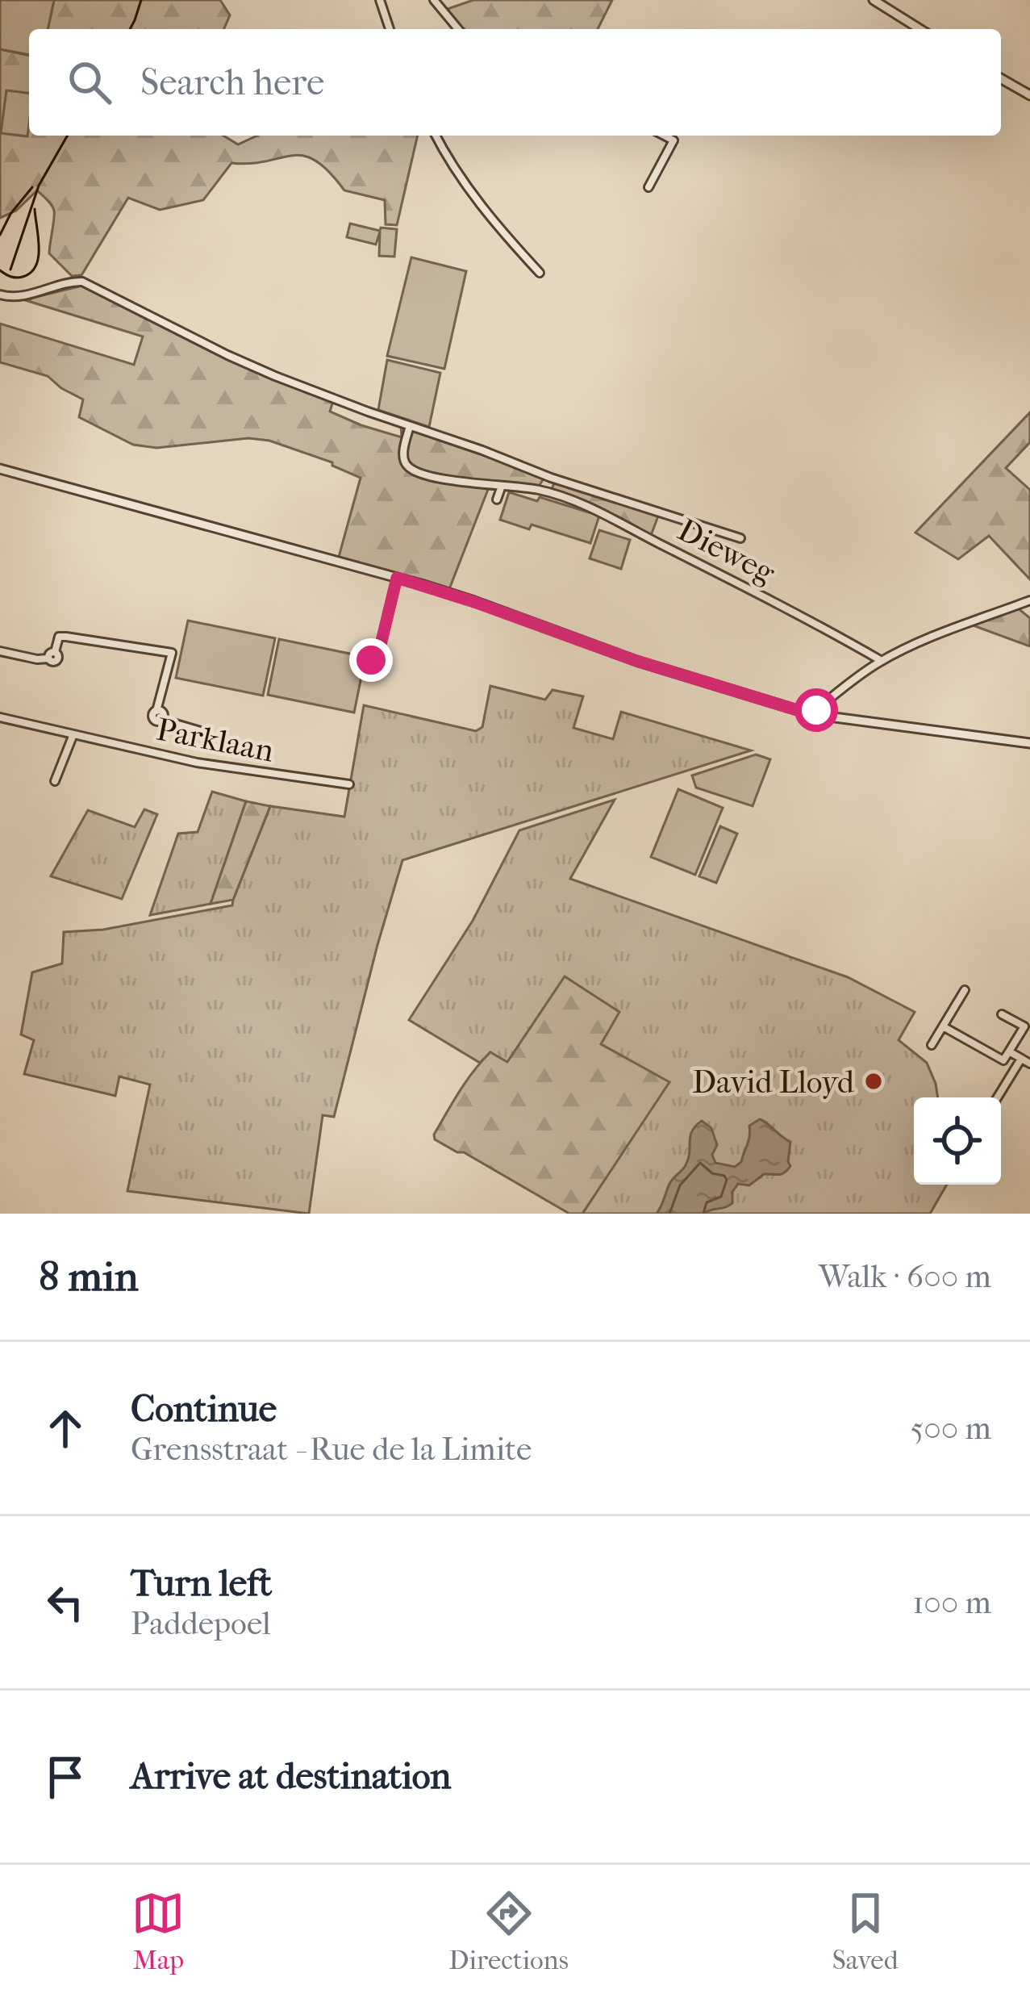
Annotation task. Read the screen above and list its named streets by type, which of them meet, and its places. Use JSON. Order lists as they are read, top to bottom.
{
  "streets": {
    "street": ["Dieweg", "Parklaan"]
  },
  "places": ["David Lloyd"],
  "page": {
    "search": "Search here",
    "heading": ["8 min", "Walk · 600 m"],
    "list": [
      ["Continue", "Grensstraat - Rue de la Limite", "500 m"],
      ["Turn left", "Paddepoel", "100 m"],
      "Arrive at destination"
    ],
    "nav": ["Map", "Directions", "Saved"]
  }
}
